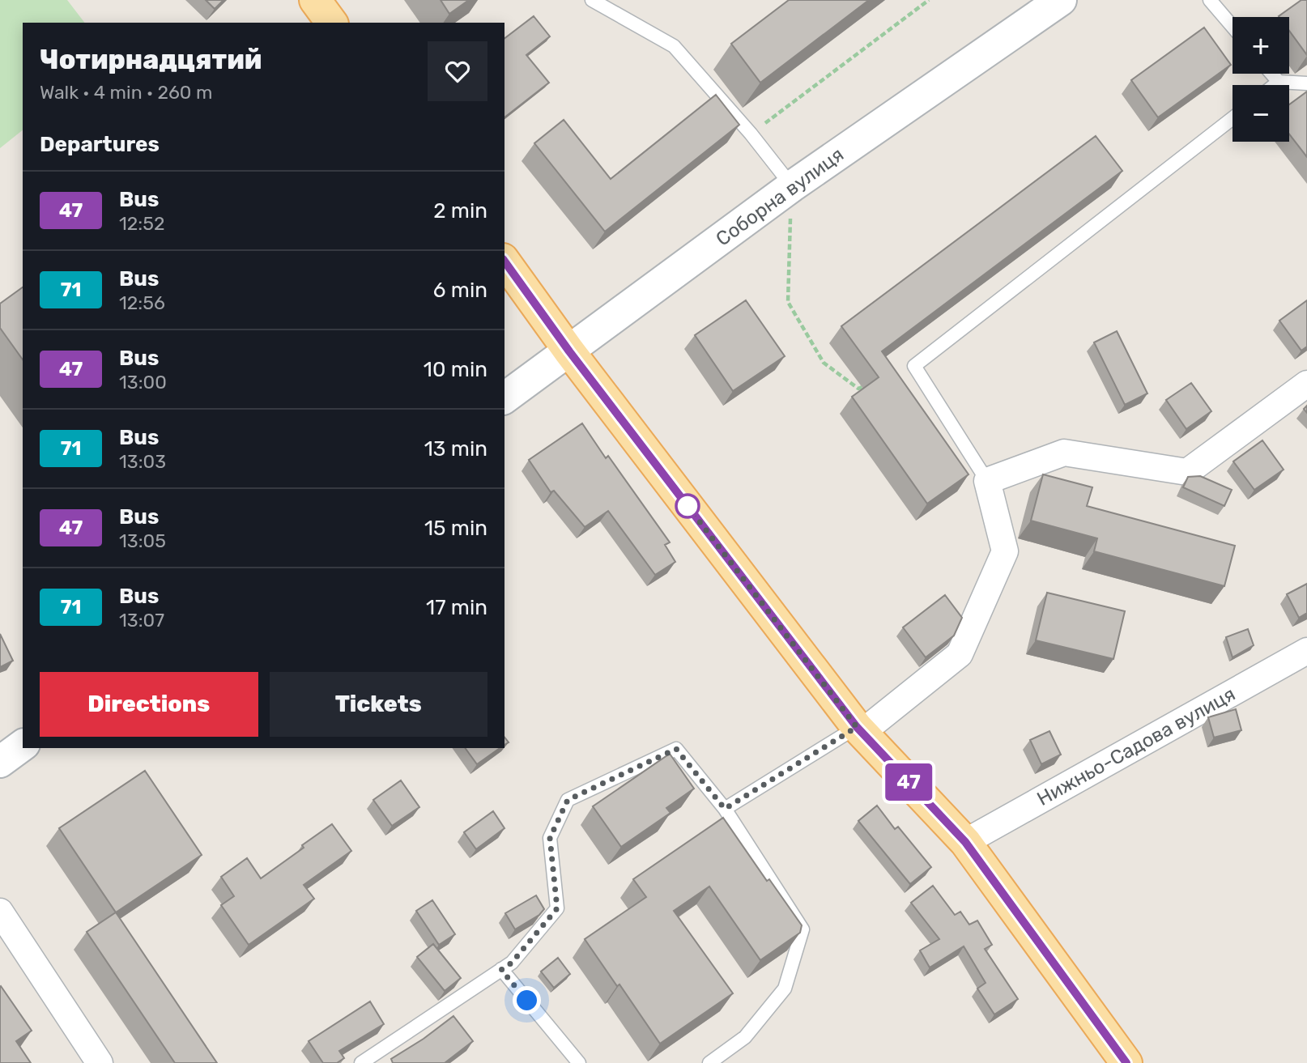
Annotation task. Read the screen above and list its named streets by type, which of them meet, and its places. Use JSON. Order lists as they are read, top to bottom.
{
  "streets": {
    "street": ["Соборна вулиця", "Нижньо-Садова вулиця"]
  },
  "lines": ["bus line 47"],
  "page": {
    "on_map": "47",
    "map_buttons": ["+", "−"],
    "heading": [
      ["Чотирнадцятий", "Walk · 4 min · 260 m"],
      "Departures"
    ],
    "list": [
      {
        "mark": "47",
        "name": "Bus",
        "note": "12:52",
        "value": "2 min"
      },
      {
        "mark": "71",
        "name": "Bus",
        "note": "12:56",
        "value": "6 min"
      },
      {
        "mark": "47",
        "name": "Bus",
        "note": "13:00",
        "value": "10 min"
      },
      {
        "mark": "71",
        "name": "Bus",
        "note": "13:03",
        "value": "13 min"
      },
      {
        "mark": "47",
        "name": "Bus",
        "note": "13:05",
        "value": "15 min"
      },
      {
        "mark": "71",
        "name": "Bus",
        "note": "13:07",
        "value": "17 min"
      }
    ],
    "buttons": ["Directions", "Tickets"]
  }
}
